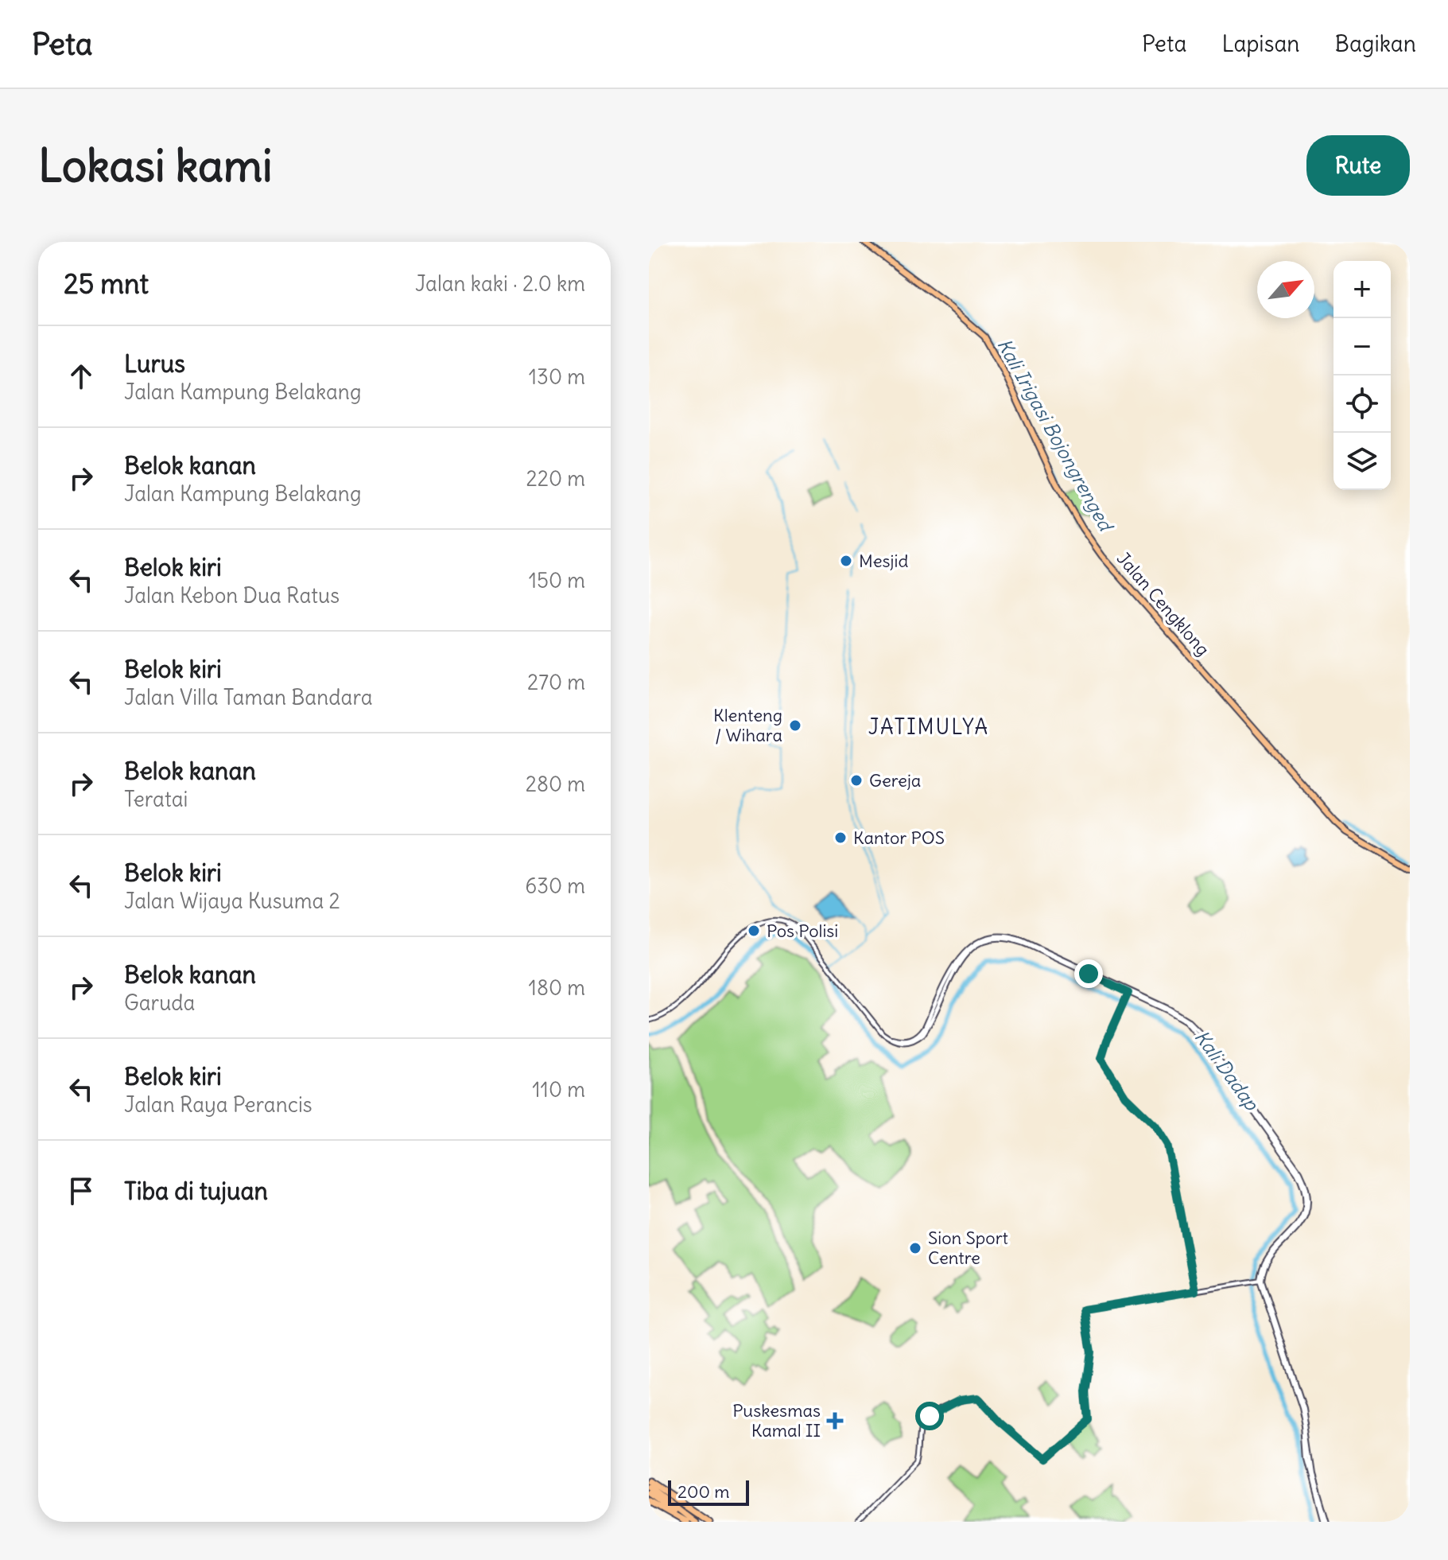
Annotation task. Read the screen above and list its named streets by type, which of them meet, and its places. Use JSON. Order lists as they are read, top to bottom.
{
  "streets": {
    "main road": ["Jalan Cengklong"]
  },
  "districts": ["JATIMULYA"],
  "water": ["Kali Irigasi Bojongrenged", "Kali Dadap"],
  "places": {
    "other": [
      "Mesjid",
      "Klenteng / Wihara",
      "Gereja",
      "Kantor POS",
      "Pos Polisi",
      "Sion Sport Centre"
    ],
    "health": ["Puskesmas Kamal II"]
  },
  "scale_bar": "200 m",
  "north": "top right",
  "page": {
    "header": "Peta",
    "nav": ["Peta", "Lapisan", "Bagikan"],
    "buttons": "Rute",
    "title": "Lokasi kami",
    "heading": ["25 mnt", "Jalan kaki · 2.0 km"],
    "map_buttons": ["+", "−"],
    "list": [
      ["Lurus", "Jalan Kampung Belakang", "130 m"],
      ["Belok kanan", "Jalan Kampung Belakang", "220 m"],
      ["Belok kiri", "Jalan Kebon Dua Ratus", "150 m"],
      ["Belok kiri", "Jalan Villa Taman Bandara", "270 m"],
      ["Belok kanan", "Teratai", "280 m"],
      ["Belok kiri", "Jalan Wijaya Kusuma 2", "630 m"],
      ["Belok kanan", "Garuda", "180 m"],
      ["Belok kiri", "Jalan Raya Perancis", "110 m"],
      "Tiba di tujuan"
    ],
    "scale": "200 m"
  }
}
